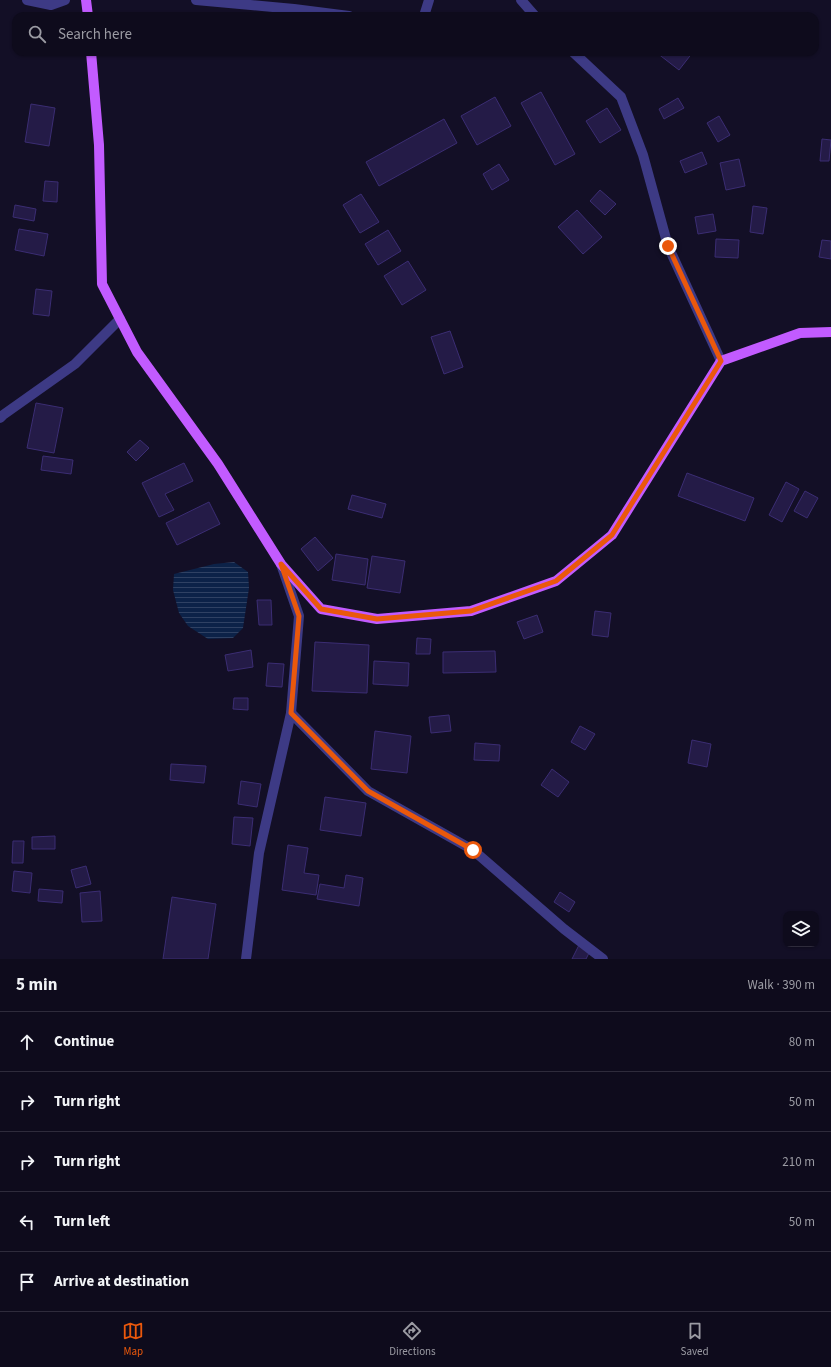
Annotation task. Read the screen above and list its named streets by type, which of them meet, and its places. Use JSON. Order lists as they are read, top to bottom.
{
  "page": {
    "search": "Search here",
    "heading": ["5 min", "Walk · 390 m"],
    "list": [
      ["Continue", "80 m"],
      ["Turn right", "50 m"],
      ["Turn right", "210 m"],
      ["Turn left", "50 m"],
      "Arrive at destination"
    ],
    "nav": ["Map", "Directions", "Saved"]
  }
}
